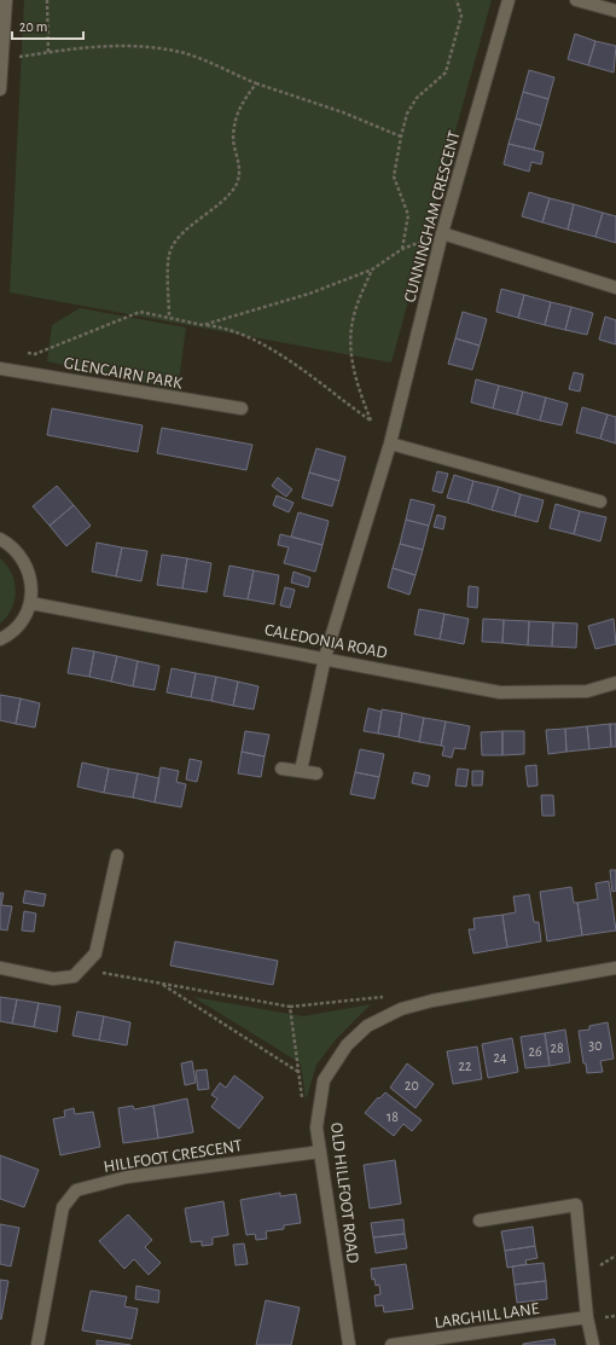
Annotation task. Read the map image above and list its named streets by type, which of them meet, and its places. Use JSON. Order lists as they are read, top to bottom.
{
  "streets": {
    "street": [
      "CUNNINGHAM CRESCENT",
      "GLENCAIRN PARK",
      "CALEDONIA ROAD",
      "HILLFOOT CRESCENT",
      "OLD HILLFOOT ROAD",
      "LARGHILL LANE"
    ]
  },
  "crossings": [
    ["CUNNINGHAM CRESCENT", "CALEDONIA ROAD"],
    ["HILLFOOT CRESCENT", "OLD HILLFOOT ROAD"]
  ],
  "house_numbers": [
    "30",
    "28",
    "26",
    "24",
    "22",
    "20",
    "18"
  ],
  "scale_bar": "20 m"
}
